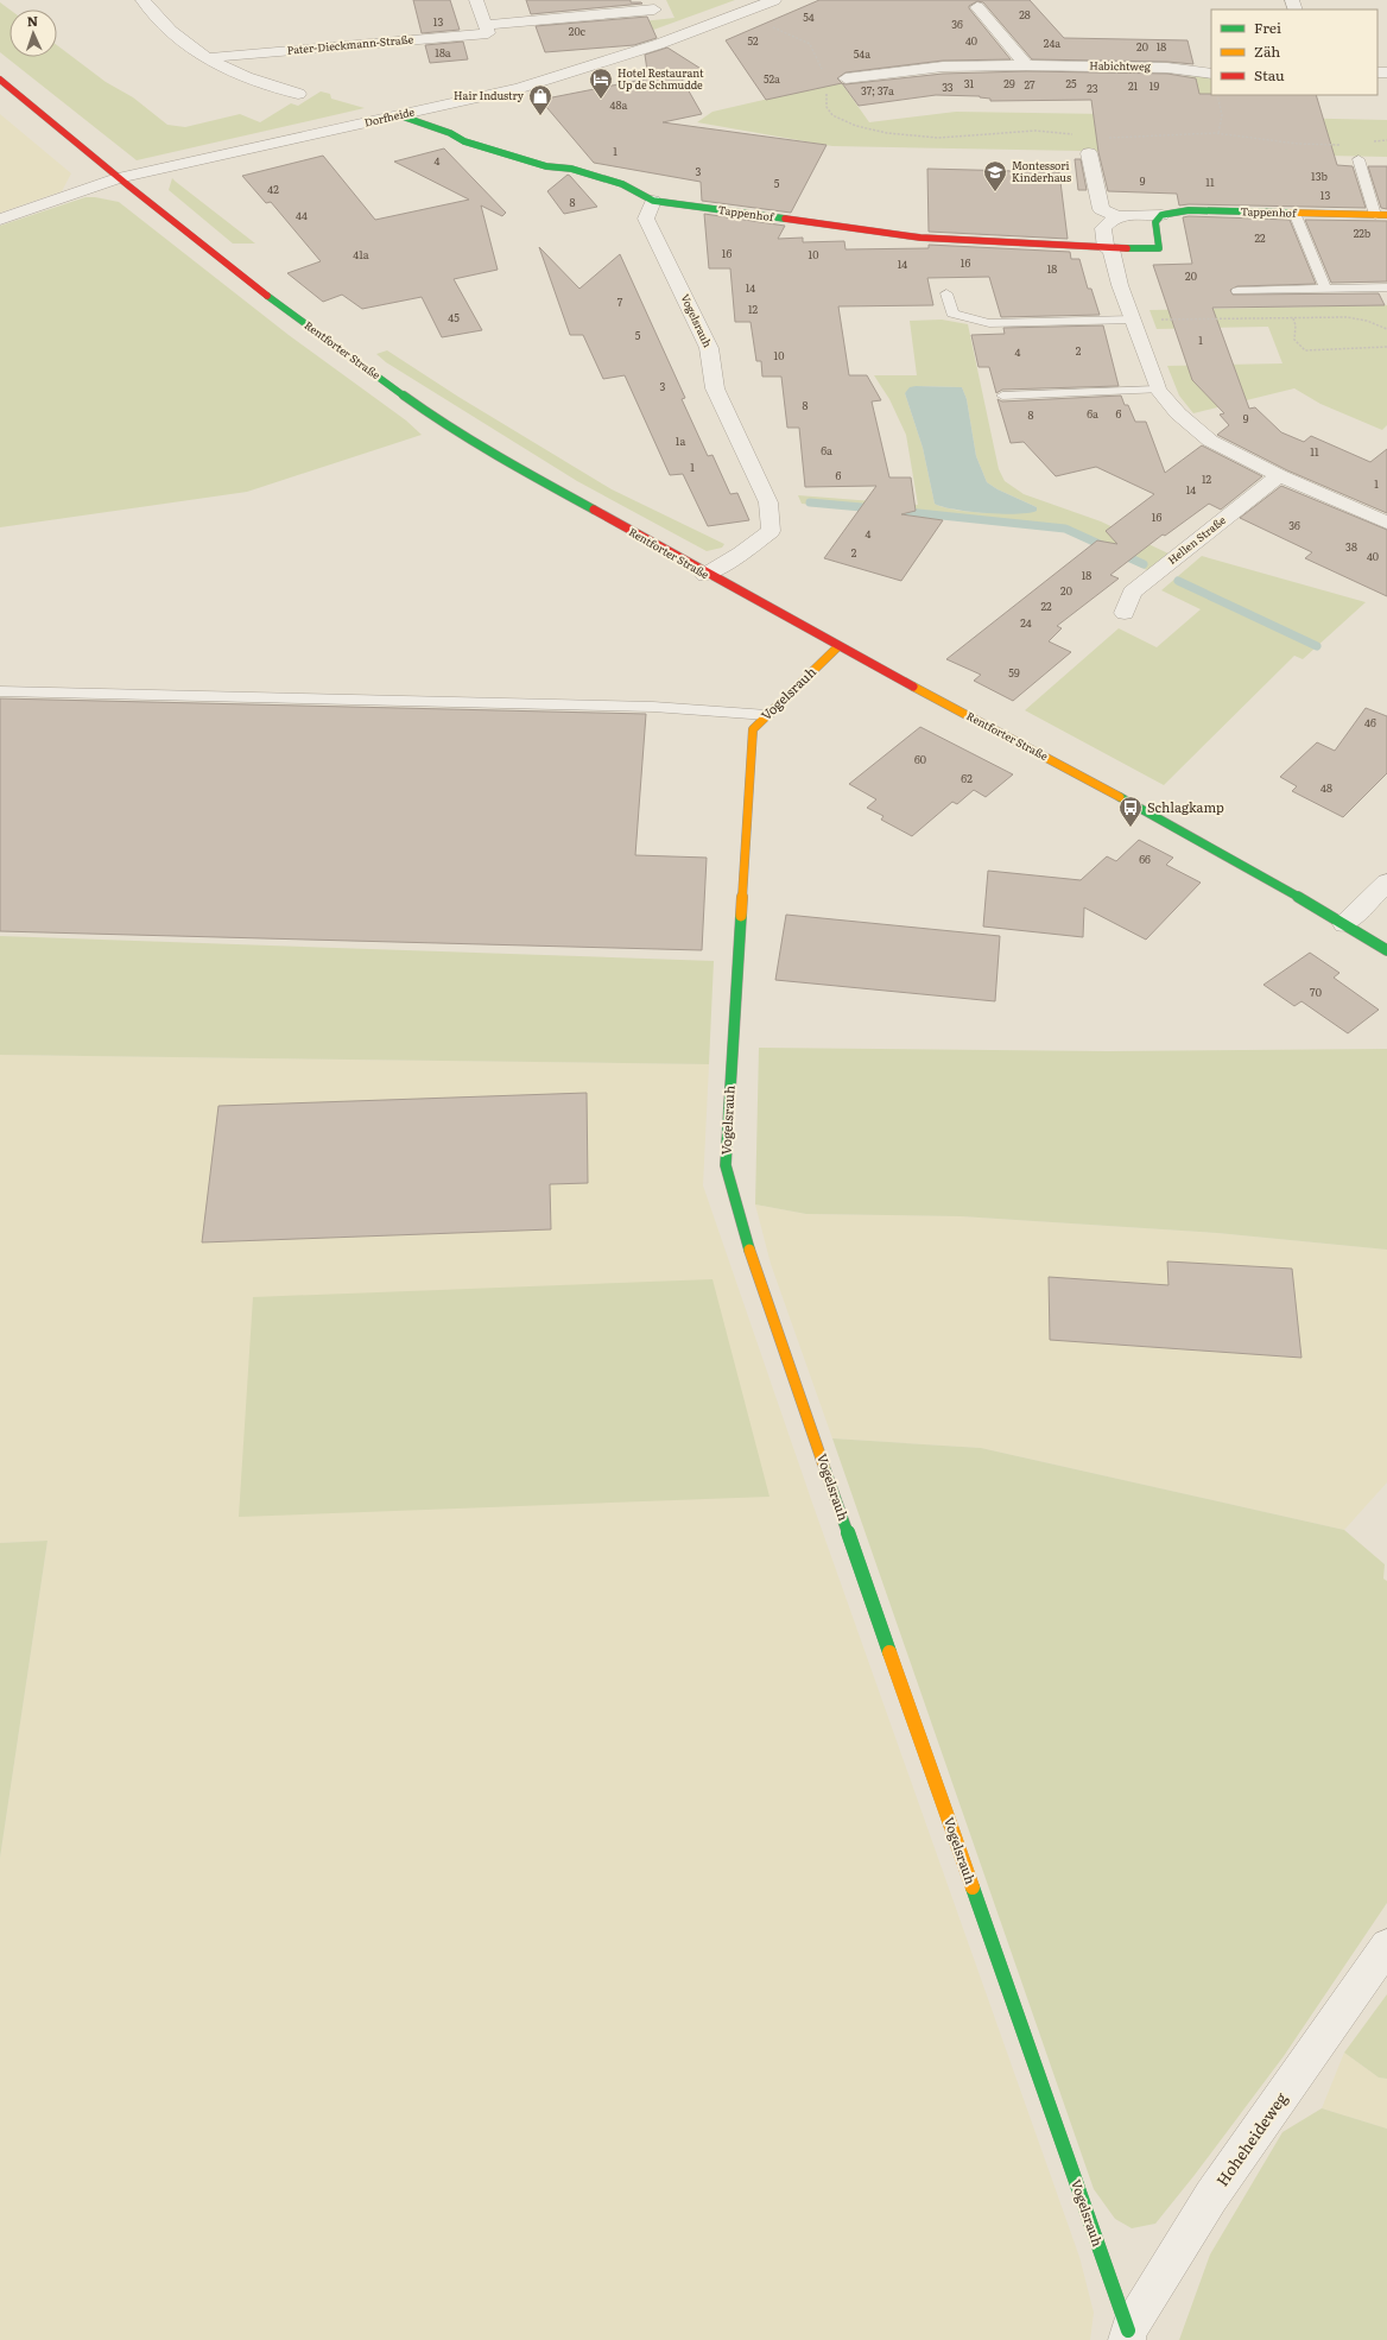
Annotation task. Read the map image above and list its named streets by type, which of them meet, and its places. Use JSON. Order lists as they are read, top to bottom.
{
  "streets": {
    "street": [
      "Pater-Dieckmann-Straße",
      "Habichtweg",
      "Dorfheide",
      "Tappenhof",
      "Vogelsrauh",
      "Rentforter Straße",
      "Hellen Straße",
      "Hoheheideweg"
    ]
  },
  "crossings": [
    ["Dorfheide", "Tappenhof"],
    ["Dorfheide", "Rentforter Straße"],
    ["Tappenhof", "Vogelsrauh"],
    ["Vogelsrauh", "Rentforter Straße"],
    ["Vogelsrauh", "Hoheheideweg"]
  ],
  "places": {
    "hotel": ["Hotel Restaurant Up de Schmudde"],
    "shop": ["Hair Industry"],
    "school or university": ["Montessori Kinderhaus"],
    "bus stop": ["Schlagkamp"]
  },
  "house_numbers": [
    "28",
    "54",
    "13",
    "36",
    "20c",
    "52",
    "40",
    "24a",
    "20",
    "18",
    "18a",
    "54a",
    "52a",
    "31",
    "29",
    "25",
    "27",
    "21",
    "19",
    "33",
    "23",
    "37; 37a",
    "48a",
    "1",
    "4",
    "3",
    "13b",
    "9",
    "11",
    "5",
    "42",
    "13",
    "8",
    "44",
    "22b",
    "22",
    "16",
    "41a",
    "10",
    "16",
    "14",
    "18",
    "20",
    "14",
    "7",
    "12",
    "45",
    "5",
    "1",
    "2",
    "4",
    "10",
    "3",
    "8",
    "6a",
    "6",
    "8",
    "9",
    "1a",
    "6a",
    "11",
    "1",
    "6",
    "12",
    "1",
    "14",
    "16",
    "36",
    "4",
    "38",
    "2",
    "40",
    "18",
    "20",
    "22",
    "24",
    "59",
    "46",
    "60",
    "62",
    "48",
    "66",
    "70"
  ],
  "legend": ["Frei", "Zäh", "Stau"],
  "north": "top"
}
